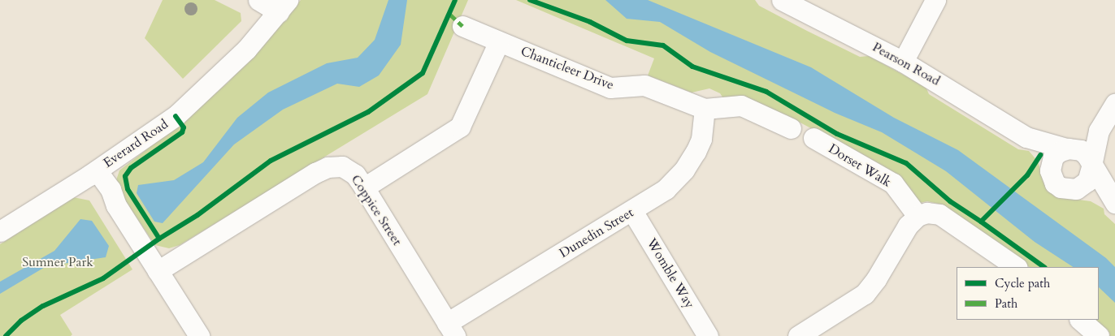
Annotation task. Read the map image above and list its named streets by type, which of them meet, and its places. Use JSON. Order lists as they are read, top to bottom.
{
  "streets": {
    "street": [
      "Pearson Road",
      "Chanticleer Drive",
      "Everard Road",
      "Dorset Walk",
      "Coppice Street",
      "Dunedin Street",
      "Womble Way"
    ]
  },
  "crossings": [
    ["Chanticleer Drive", "Dunedin Street"],
    ["Coppice Street", "Dunedin Street"],
    ["Dunedin Street", "Womble Way"]
  ],
  "parks": ["Sumner Park"],
  "legend": ["Cycle path", "Path"]
}
